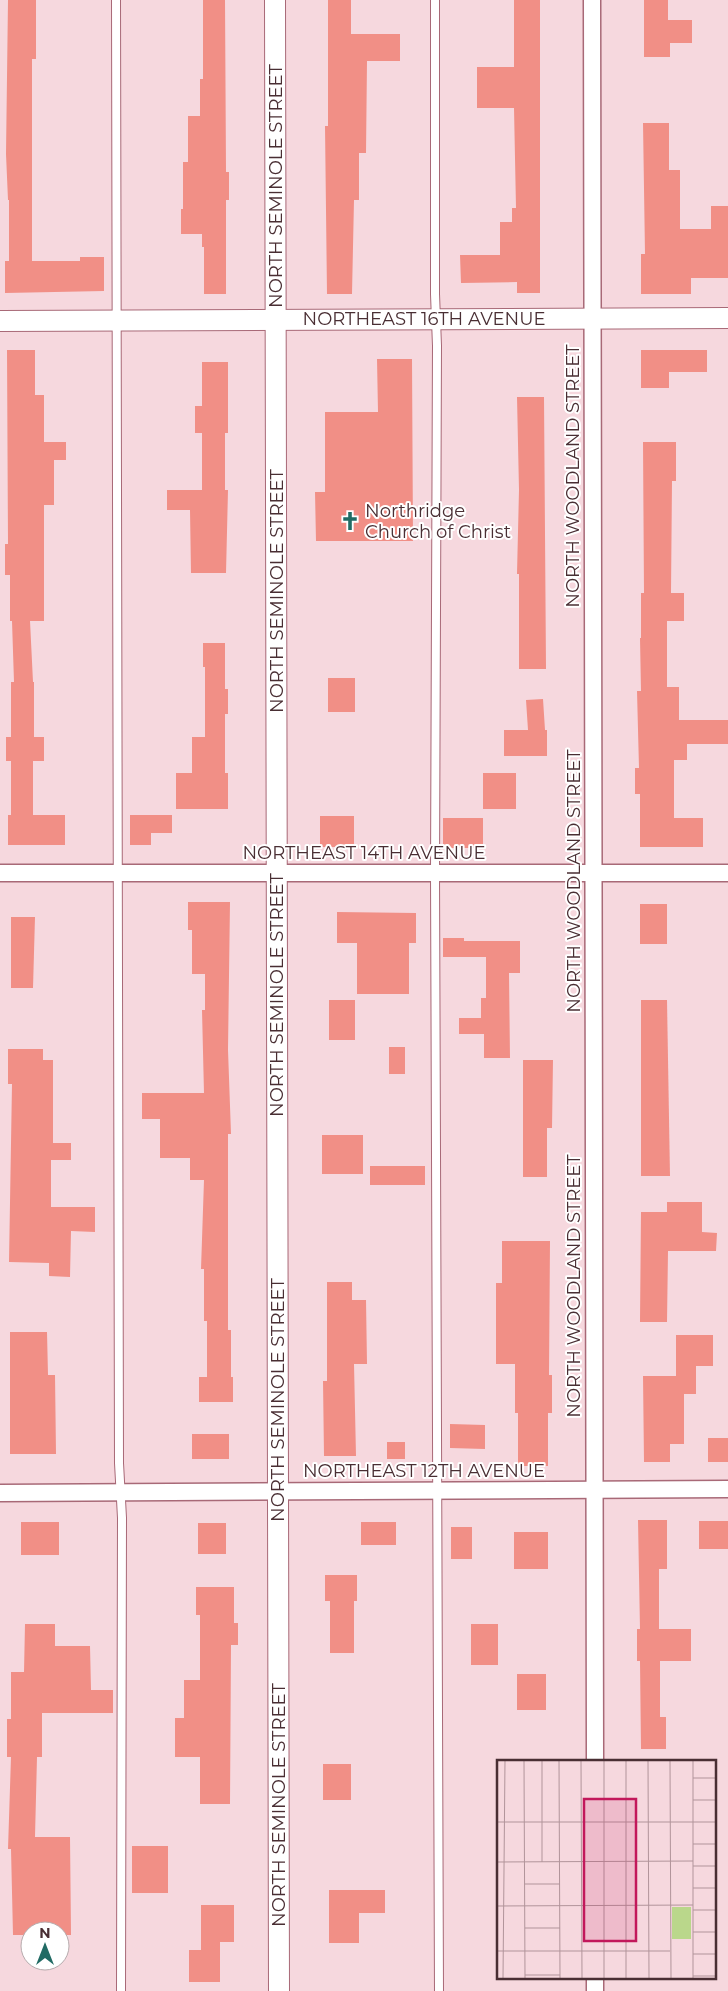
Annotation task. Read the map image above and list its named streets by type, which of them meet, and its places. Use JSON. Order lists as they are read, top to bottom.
{
  "streets": {
    "street": [
      "NORTH SEMINOLE STREET",
      "NORTHEAST 16TH AVENUE",
      "NORTH WOODLAND STREET",
      "NORTHEAST 14TH AVENUE",
      "NORTHEAST 12TH AVENUE"
    ]
  },
  "crossings": [
    ["NORTH SEMINOLE STREET", "NORTHEAST 16TH AVENUE"],
    ["NORTH SEMINOLE STREET", "NORTHEAST 14TH AVENUE"],
    ["NORTH SEMINOLE STREET", "NORTHEAST 12TH AVENUE"],
    ["NORTHEAST 16TH AVENUE", "NORTH WOODLAND STREET"],
    ["NORTH WOODLAND STREET", "NORTHEAST 14TH AVENUE"],
    ["NORTH WOODLAND STREET", "NORTHEAST 12TH AVENUE"]
  ],
  "places": {
    "church": ["Northridge Church of Christ"]
  },
  "north": "top"
}
